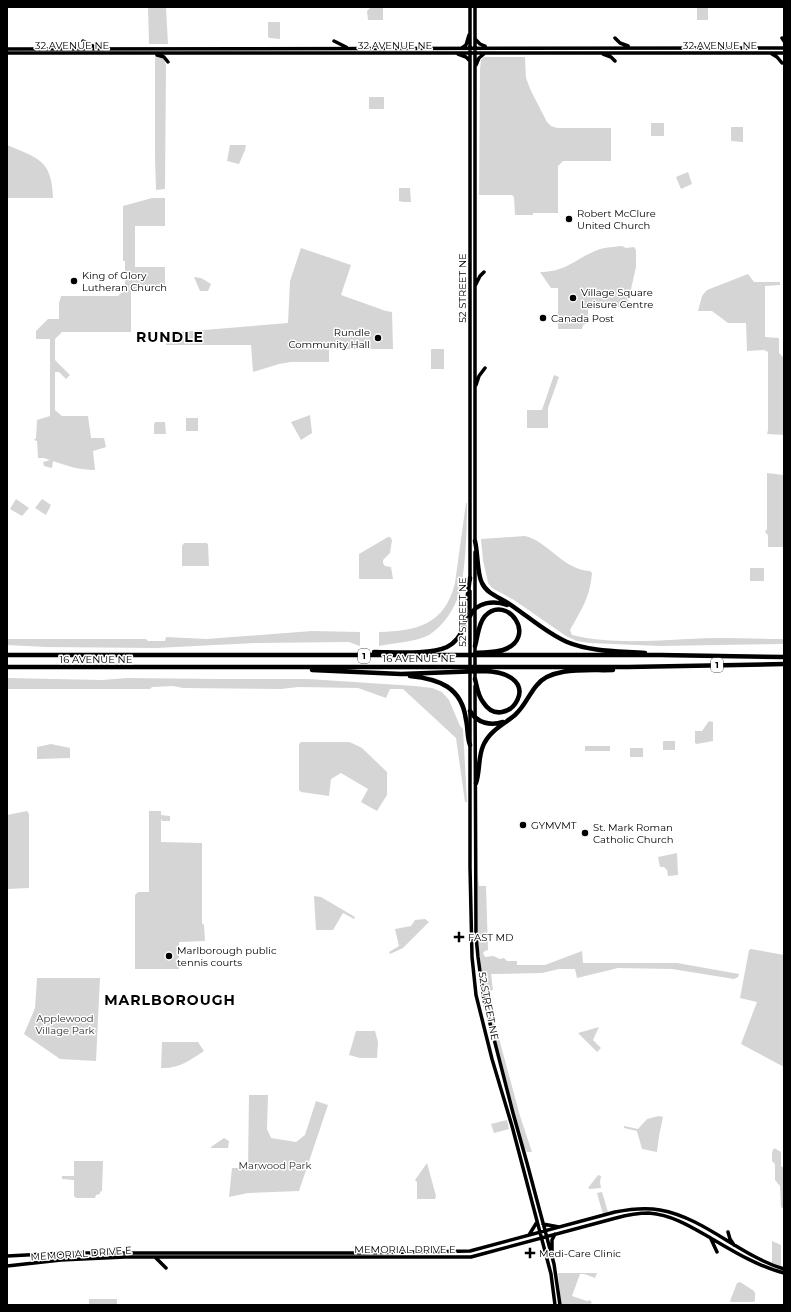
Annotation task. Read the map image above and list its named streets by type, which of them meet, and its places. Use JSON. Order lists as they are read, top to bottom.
{
  "streets": {
    "highway": ["1", "16 AVENUE NE"],
    "main road": ["32 AVENUE NE", "52 STREET NE", "MEMORIAL DRIVE E"]
  },
  "crossings": [
    ["32 AVENUE NE", "52 STREET NE"],
    ["52 STREET NE", "MEMORIAL DRIVE E"]
  ],
  "districts": ["RUNDLE", "MARLBOROUGH"],
  "parks": ["Applewood Village Park", "Marwood Park"],
  "places": {
    "other": [
      "Robert McClure United Church",
      "King of Glory Lutheran Church",
      "Village Square Leisure Centre",
      "Canada Post",
      "Rundle Community Hall",
      "GYMVMT",
      "St. Mark Roman Catholic Church",
      "Marlborough public tennis courts"
    ],
    "health": ["FAST MD", "Medi-Care Clinic"]
  }
}
